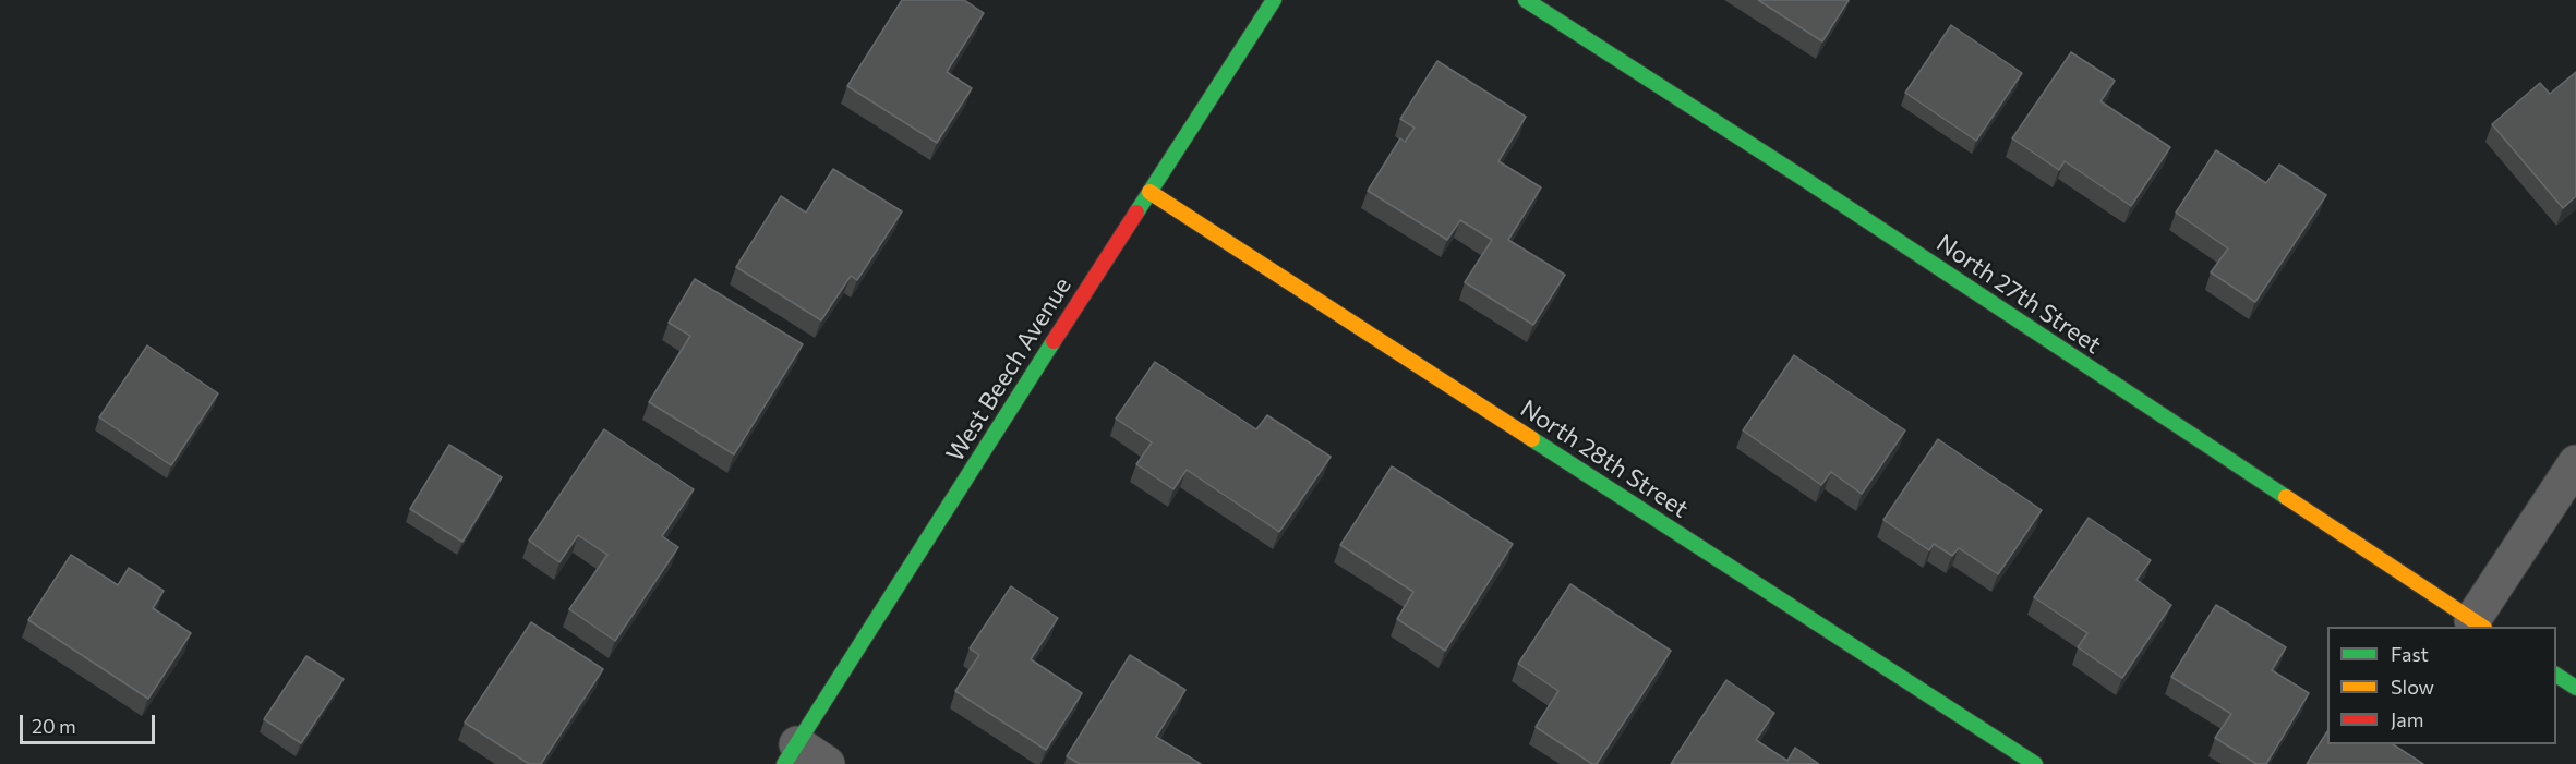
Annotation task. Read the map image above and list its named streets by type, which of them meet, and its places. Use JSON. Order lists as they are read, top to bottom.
{
  "streets": {
    "street": ["North 27th Street", "West Beech Avenue", "North 28th Street"]
  },
  "crossings": [
    ["West Beech Avenue", "North 28th Street"]
  ],
  "legend": ["Fast", "Slow", "Jam"],
  "scale_bar": "20 m"
}
